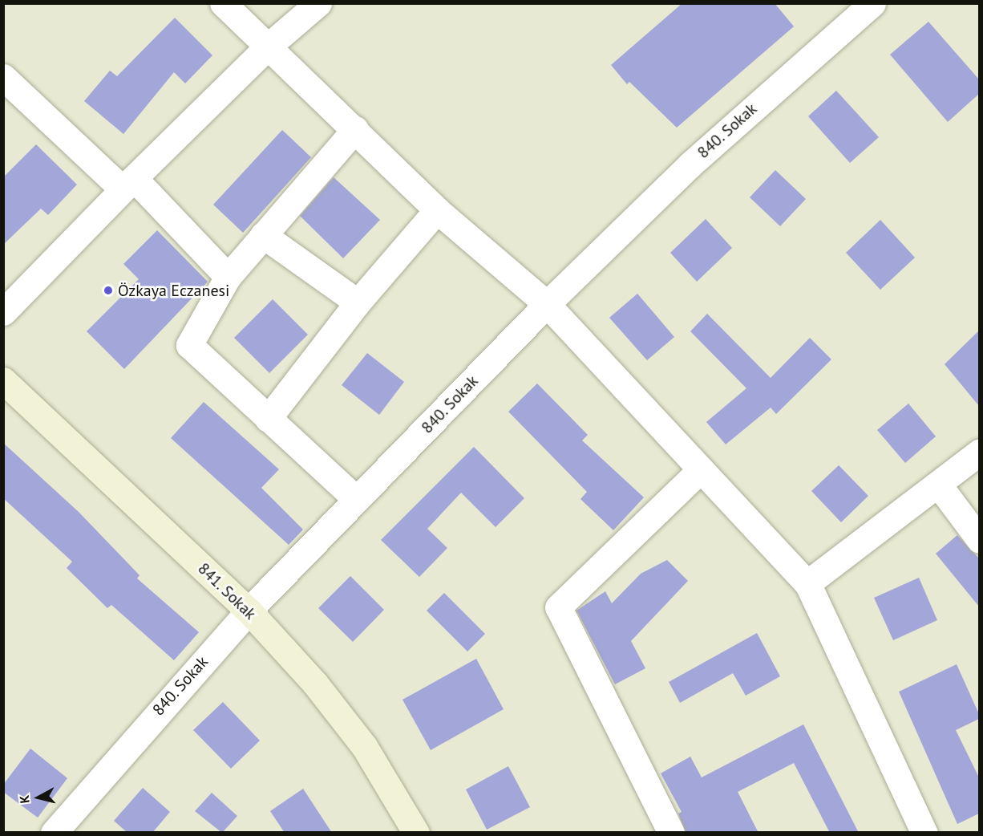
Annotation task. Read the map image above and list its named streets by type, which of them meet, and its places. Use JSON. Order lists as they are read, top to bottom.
{
  "streets": {
    "street": ["840. Sokak", "841. Sokak"]
  },
  "crossings": [
    ["840. Sokak", "841. Sokak"]
  ],
  "places": ["Özkaya Eczanesi"],
  "north": "left"
}
